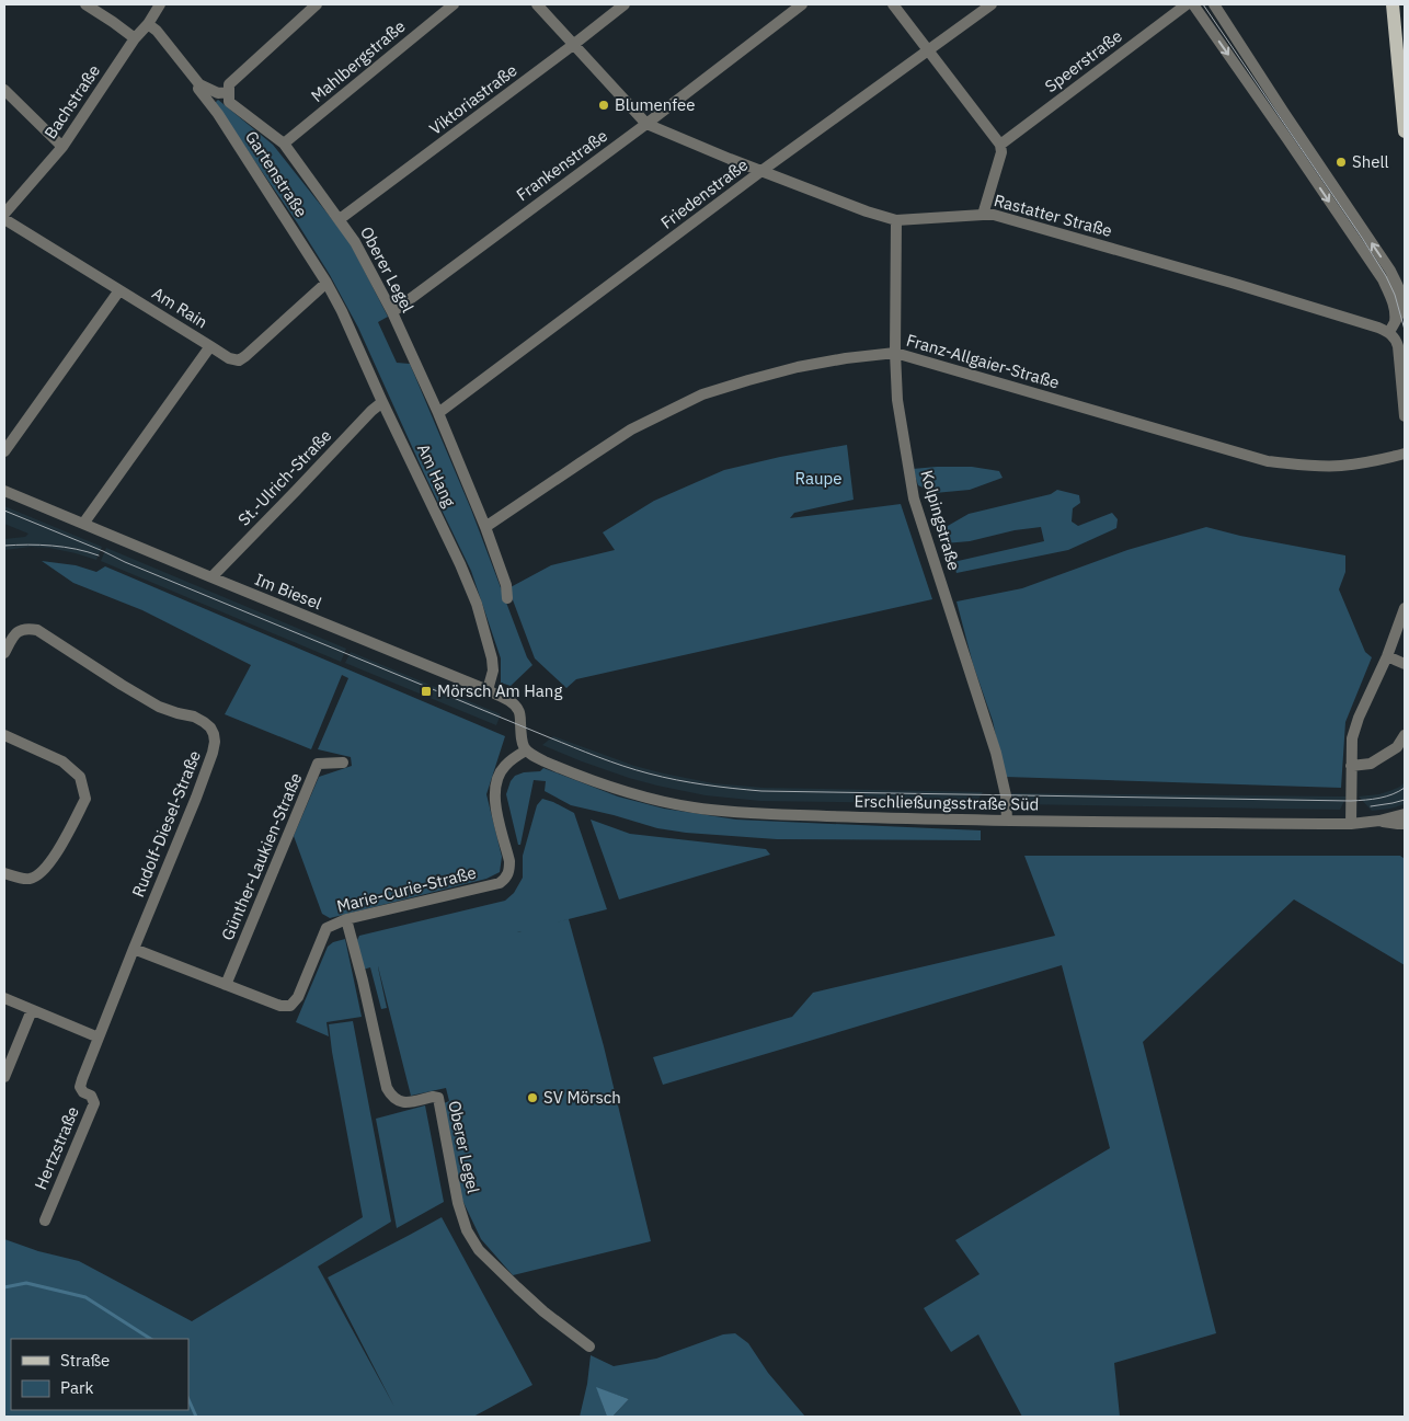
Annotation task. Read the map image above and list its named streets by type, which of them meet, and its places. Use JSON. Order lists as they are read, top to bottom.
{
  "streets": {
    "street": [
      "Mahlbergstraße",
      "Speerstraße",
      "Viktoriastraße",
      "Bachstraße",
      "Frankenstraße",
      "Gartenstraße",
      "Friedenstraße",
      "Rastatter Straße",
      "Oberer Legel",
      "Am Rain",
      "Franz-Allgaier-Straße",
      "Am Hang",
      "St.-Ulrich-Straße",
      "Kolpingstraße",
      "Im Biesel",
      "Erschließungsstraße Süd",
      "Rudolf-Diesel-Straße",
      "Günther-Laukien-Straße",
      "Marie-Curie-Straße",
      "Hertzstraße"
    ]
  },
  "crossings": [
    ["Mahlbergstraße", "Oberer Legel"],
    ["Viktoriastraße", "Rastatter Straße"],
    ["Viktoriastraße", "Oberer Legel"],
    ["Bachstraße", "Am Rain"],
    ["Frankenstraße", "Rastatter Straße"],
    ["Frankenstraße", "Oberer Legel"],
    ["Gartenstraße", "Am Rain"],
    ["Gartenstraße", "Am Hang"],
    ["Friedenstraße", "Rastatter Straße"],
    ["Friedenstraße", "Oberer Legel"],
    ["Rastatter Straße", "Kolpingstraße"],
    ["Oberer Legel", "Franz-Allgaier-Straße"],
    ["Oberer Legel", "Marie-Curie-Straße"],
    ["Am Rain", "Am Hang"],
    ["Franz-Allgaier-Straße", "Kolpingstraße"],
    ["Am Hang", "St.-Ulrich-Straße"],
    ["Am Hang", "Im Biesel"],
    ["St.-Ulrich-Straße", "Im Biesel"],
    ["Kolpingstraße", "Erschließungsstraße Süd"],
    ["Im Biesel", "Erschließungsstraße Süd"],
    ["Im Biesel", "Marie-Curie-Straße"],
    ["Erschließungsstraße Süd", "Marie-Curie-Straße"],
    ["Rudolf-Diesel-Straße", "Marie-Curie-Straße"],
    ["Rudolf-Diesel-Straße", "Hertzstraße"],
    ["Günther-Laukien-Straße", "Marie-Curie-Straße"]
  ],
  "parks": ["Raupe"],
  "places": {
    "other": ["Blumenfee", "Shell", "SV Mörsch"],
    "transit": ["Mörsch Am Hang"]
  },
  "legend": ["Straße", "Park"]
}
